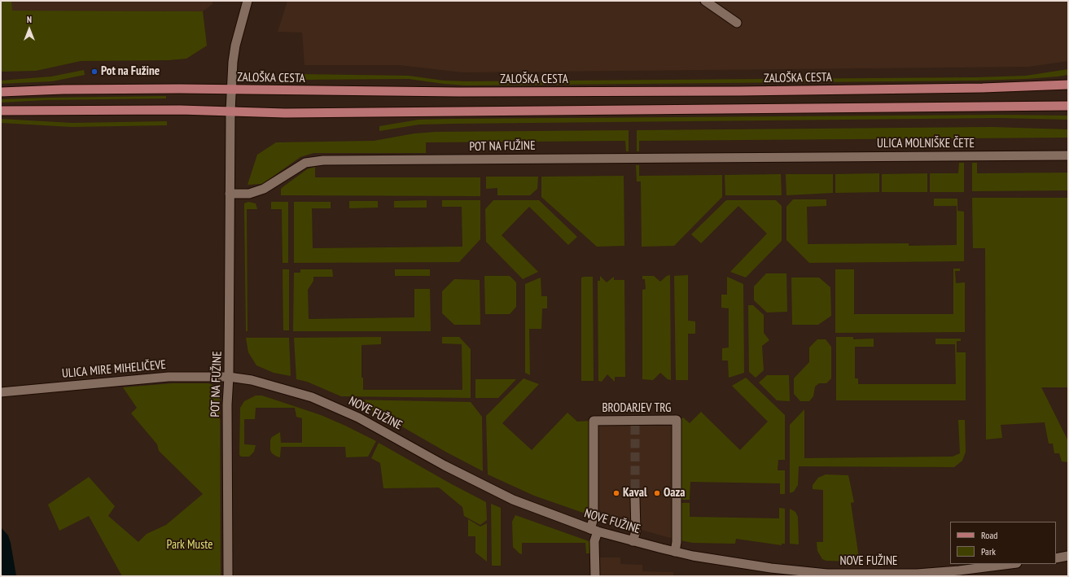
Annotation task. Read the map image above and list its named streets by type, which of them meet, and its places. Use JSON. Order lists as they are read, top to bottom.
{
  "streets": {
    "main road": ["ZALOŠKA CESTA"],
    "street": [
      "ULICA MOLNIŠKE ČETE",
      "POT NA FUŽINE",
      "ULICA MIRE MIHELIČEVE",
      "BRODARJEV TRG",
      "NOVE FUŽINE"
    ]
  },
  "crossings": [
    ["ZALOŠKA CESTA", "POT NA FUŽINE"],
    ["ULICA MOLNIŠKE ČETE", "POT NA FUŽINE"],
    ["POT NA FUŽINE", "ULICA MIRE MIHELIČEVE"],
    ["POT NA FUŽINE", "NOVE FUŽINE"],
    ["ULICA MIRE MIHELIČEVE", "NOVE FUŽINE"],
    ["BRODARJEV TRG", "NOVE FUŽINE"]
  ],
  "parks": ["Park Muste"],
  "places": ["Pot na Fužine", "Kaval", "Oaza"],
  "legend": ["Road", "Park"],
  "north": "top"
}
